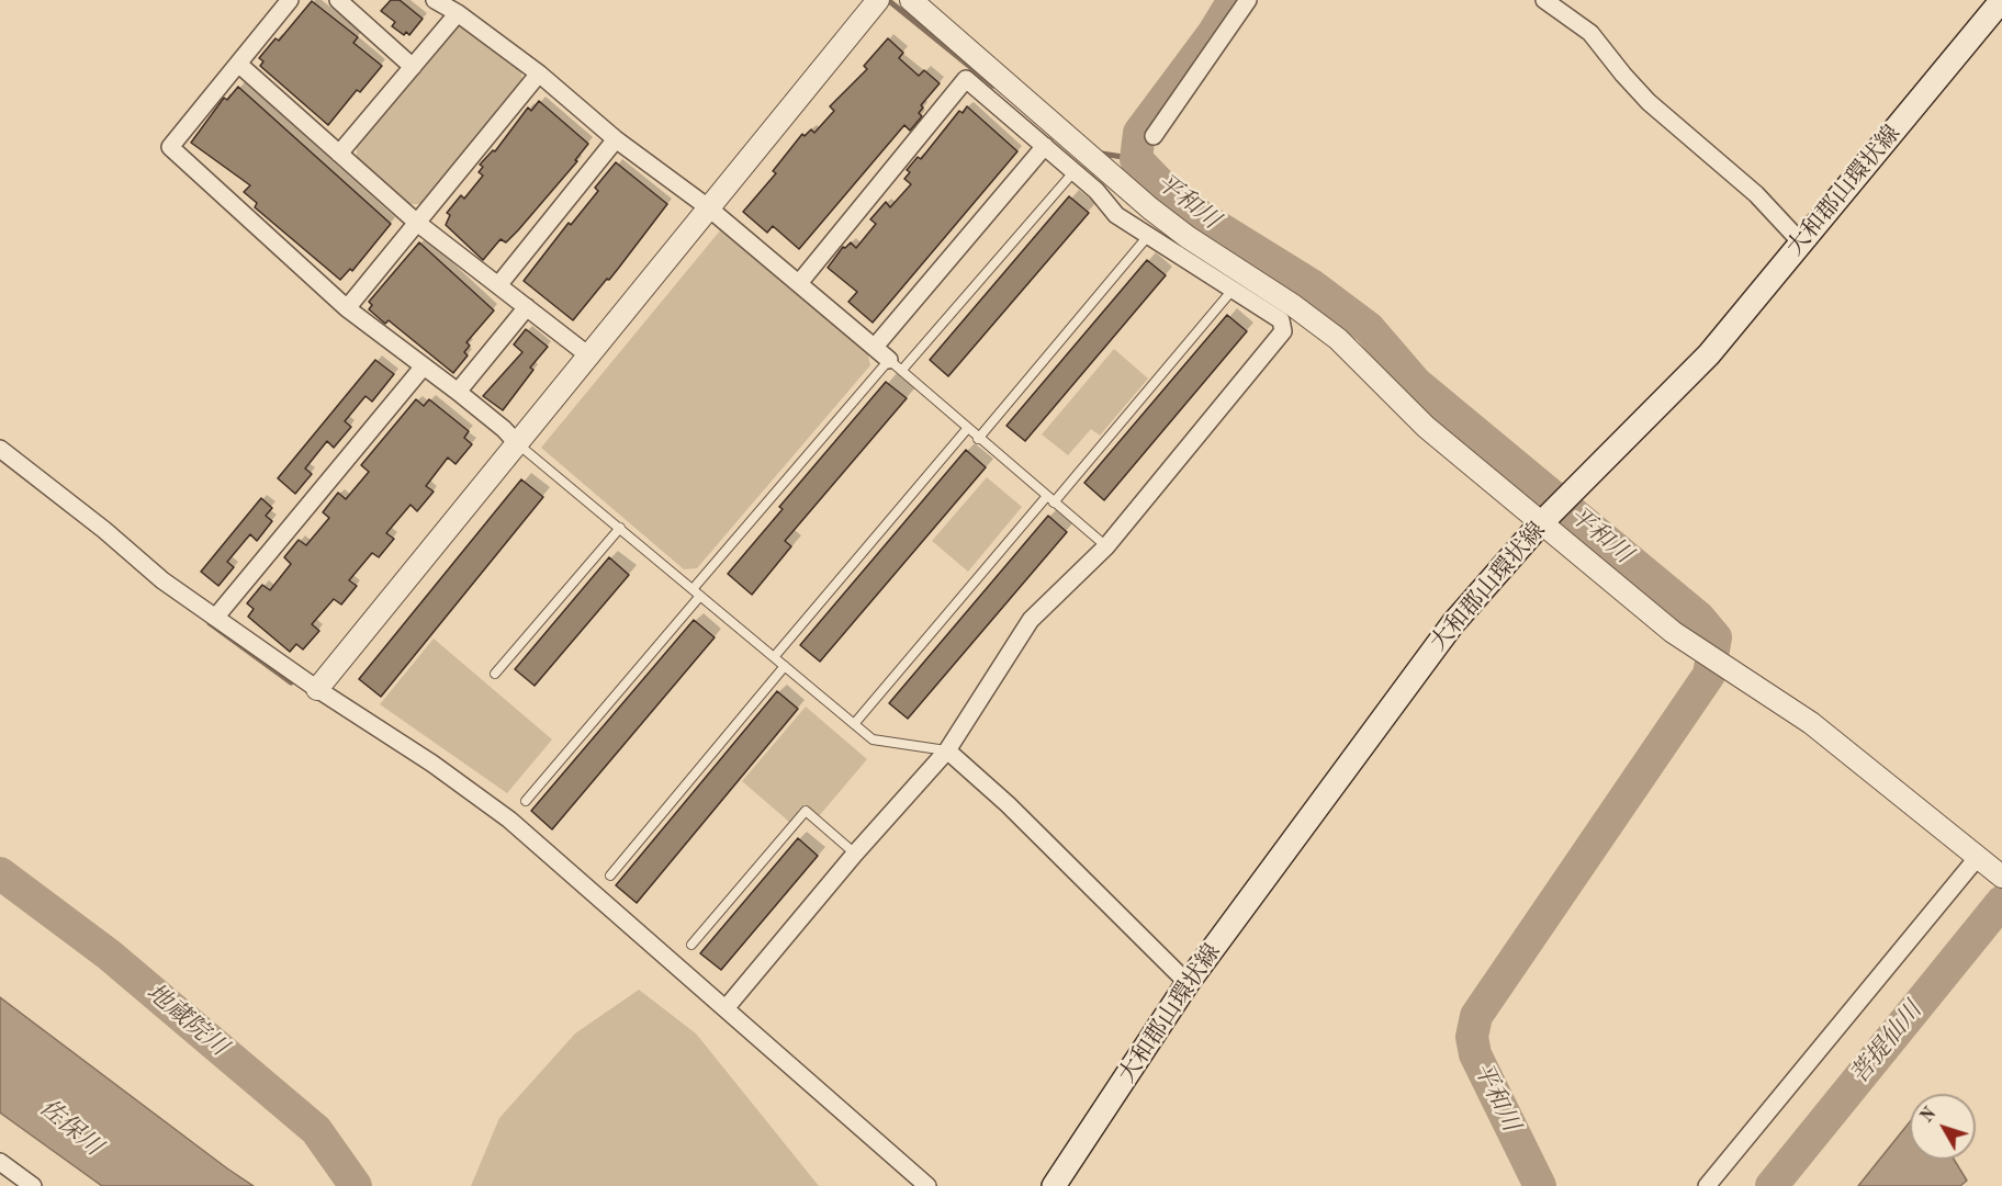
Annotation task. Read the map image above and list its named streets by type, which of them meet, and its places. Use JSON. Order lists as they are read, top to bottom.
{
  "streets": {
    "main road": ["大和郡山環状線"]
  },
  "water": [
    "平和川",
    "地蔵院川",
    "菩提仙川",
    "佐保川"
  ],
  "north": "top left"
}
